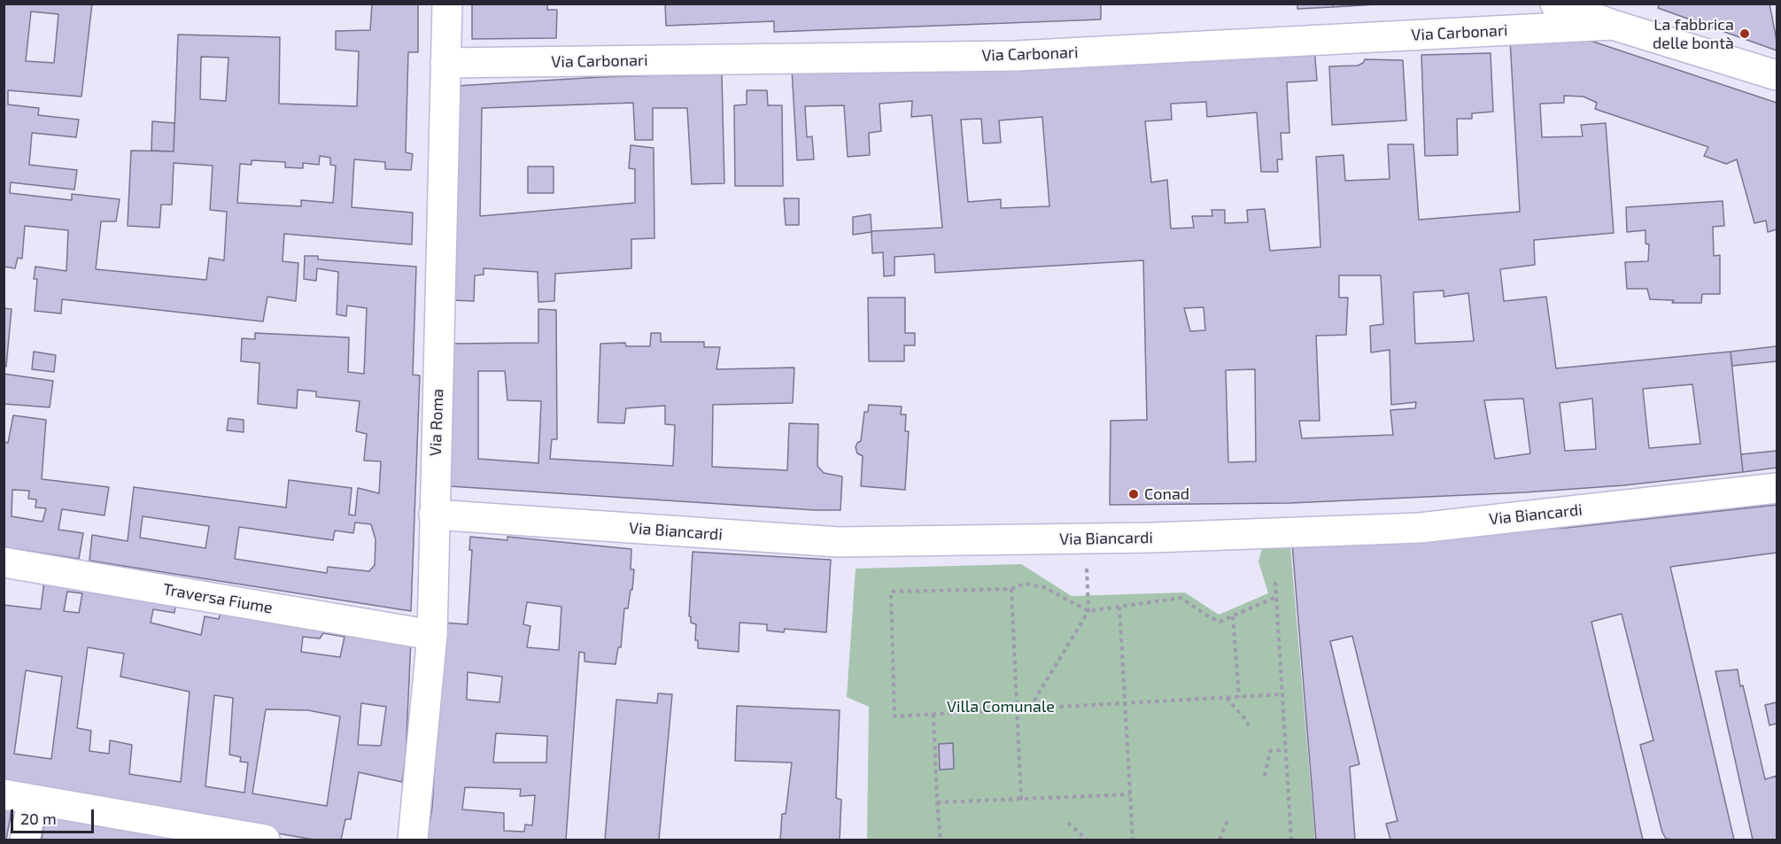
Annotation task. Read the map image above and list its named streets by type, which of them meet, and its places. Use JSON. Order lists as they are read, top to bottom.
{
  "streets": {
    "street": [
      "Via Carbonari",
      "Via Roma",
      "Via Biancardi",
      "Traversa Fiume"
    ]
  },
  "crossings": [
    ["Via Carbonari", "Via Roma"],
    ["Via Roma", "Via Biancardi"],
    ["Via Roma", "Traversa Fiume"]
  ],
  "parks": ["Villa Comunale"],
  "places": ["La fabbrica delle bontà", "Conad"],
  "scale_bar": "20 m"
}
